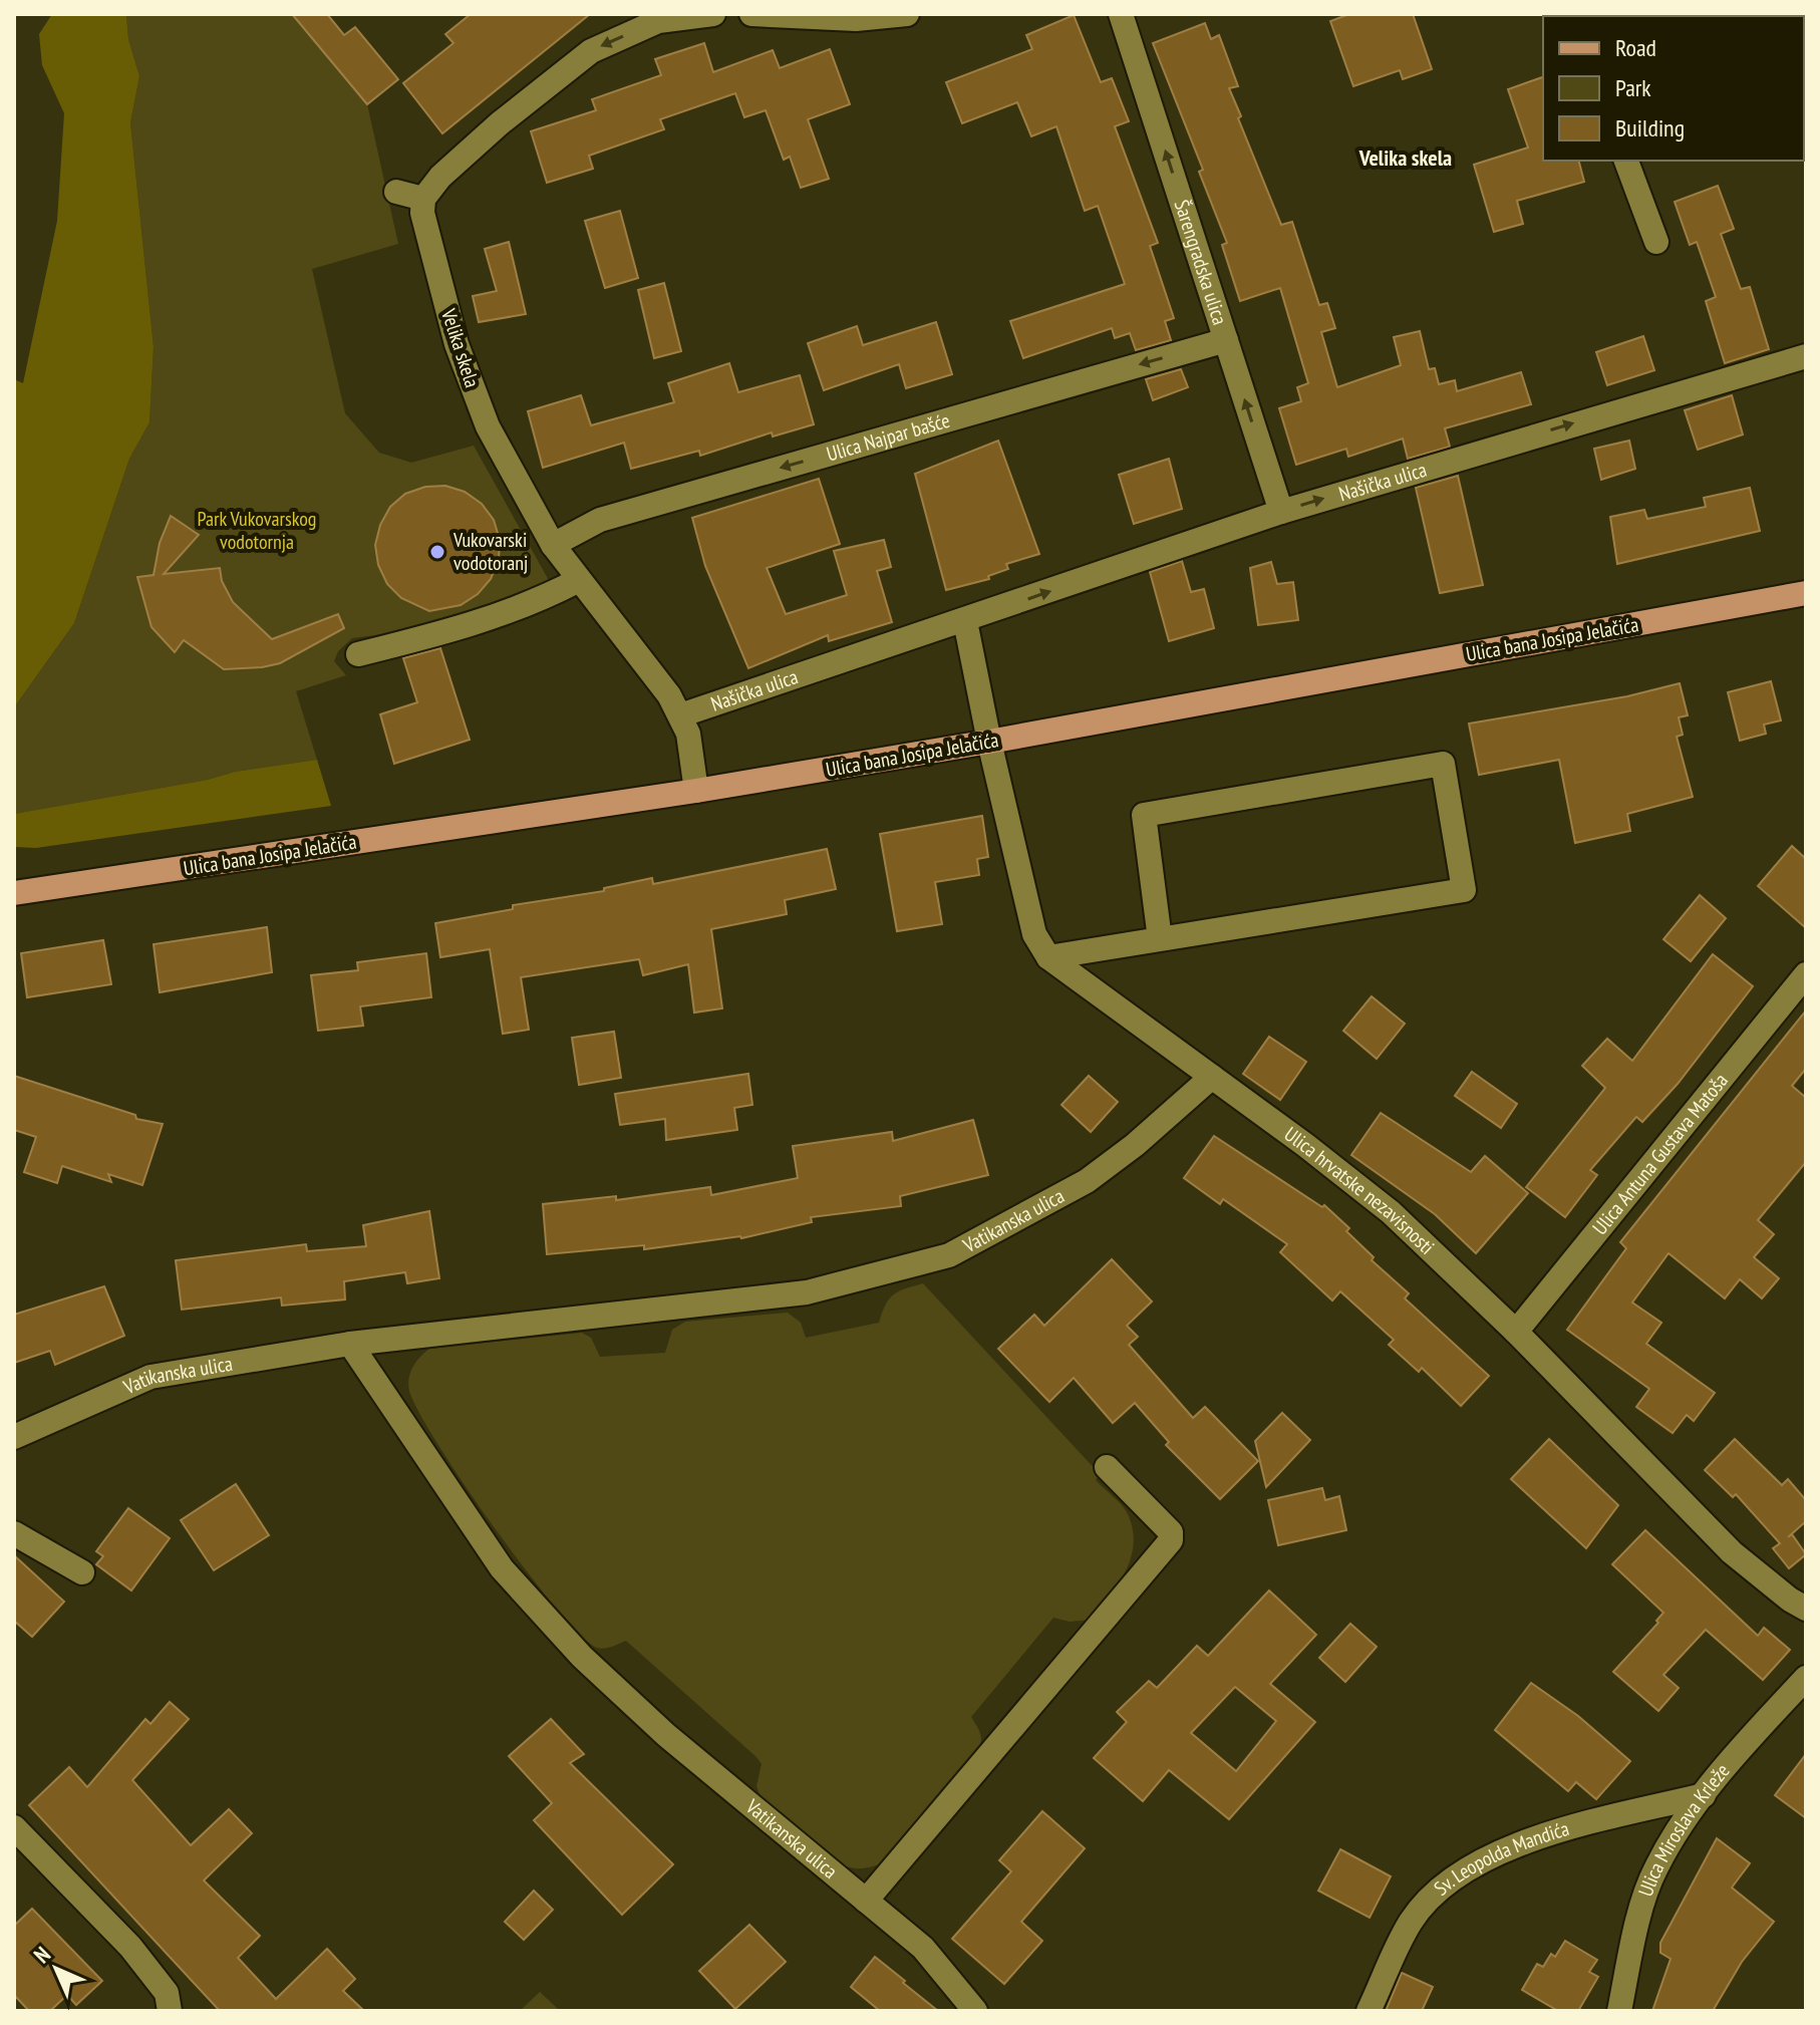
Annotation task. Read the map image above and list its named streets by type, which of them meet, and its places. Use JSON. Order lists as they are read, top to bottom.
{
  "streets": {
    "main road": ["Ulica bana Josipa Jelačića"],
    "street": [
      "Šarengradska ulica",
      "Velika skela",
      "Ulica Najpar bašće",
      "Našička ulica",
      "Ulica Antuna Gustava Matoša",
      "Ulica hrvatske nezavisnosti",
      "Vatikanska ulica",
      "Ulica Miroslava Krleže",
      "Sv. Leopolda Mandića"
    ]
  },
  "crossings": [
    ["Šarengradska ulica", "Ulica Najpar bašće"],
    ["Šarengradska ulica", "Našička ulica"],
    ["Velika skela", "Ulica Najpar bašće"],
    ["Velika skela", "Našička ulica"],
    ["Velika skela", "Ulica bana Josipa Jelačića"],
    ["Ulica bana Josipa Jelačića", "Ulica hrvatske nezavisnosti"],
    ["Ulica Antuna Gustava Matoša", "Ulica hrvatske nezavisnosti"],
    ["Ulica hrvatske nezavisnosti", "Vatikanska ulica"],
    ["Ulica Miroslava Krleže", "Sv. Leopolda Mandića"]
  ],
  "one_way": ["Šarengradska ulica", "Ulica Najpar bašće", "Našička ulica"],
  "districts": ["Velika skela"],
  "parks": ["Park Vukovarskog vodotornja"],
  "places": ["Vukovarski vodotoranj"],
  "legend": ["Road", "Park", "Building"],
  "north": "top left"
}
